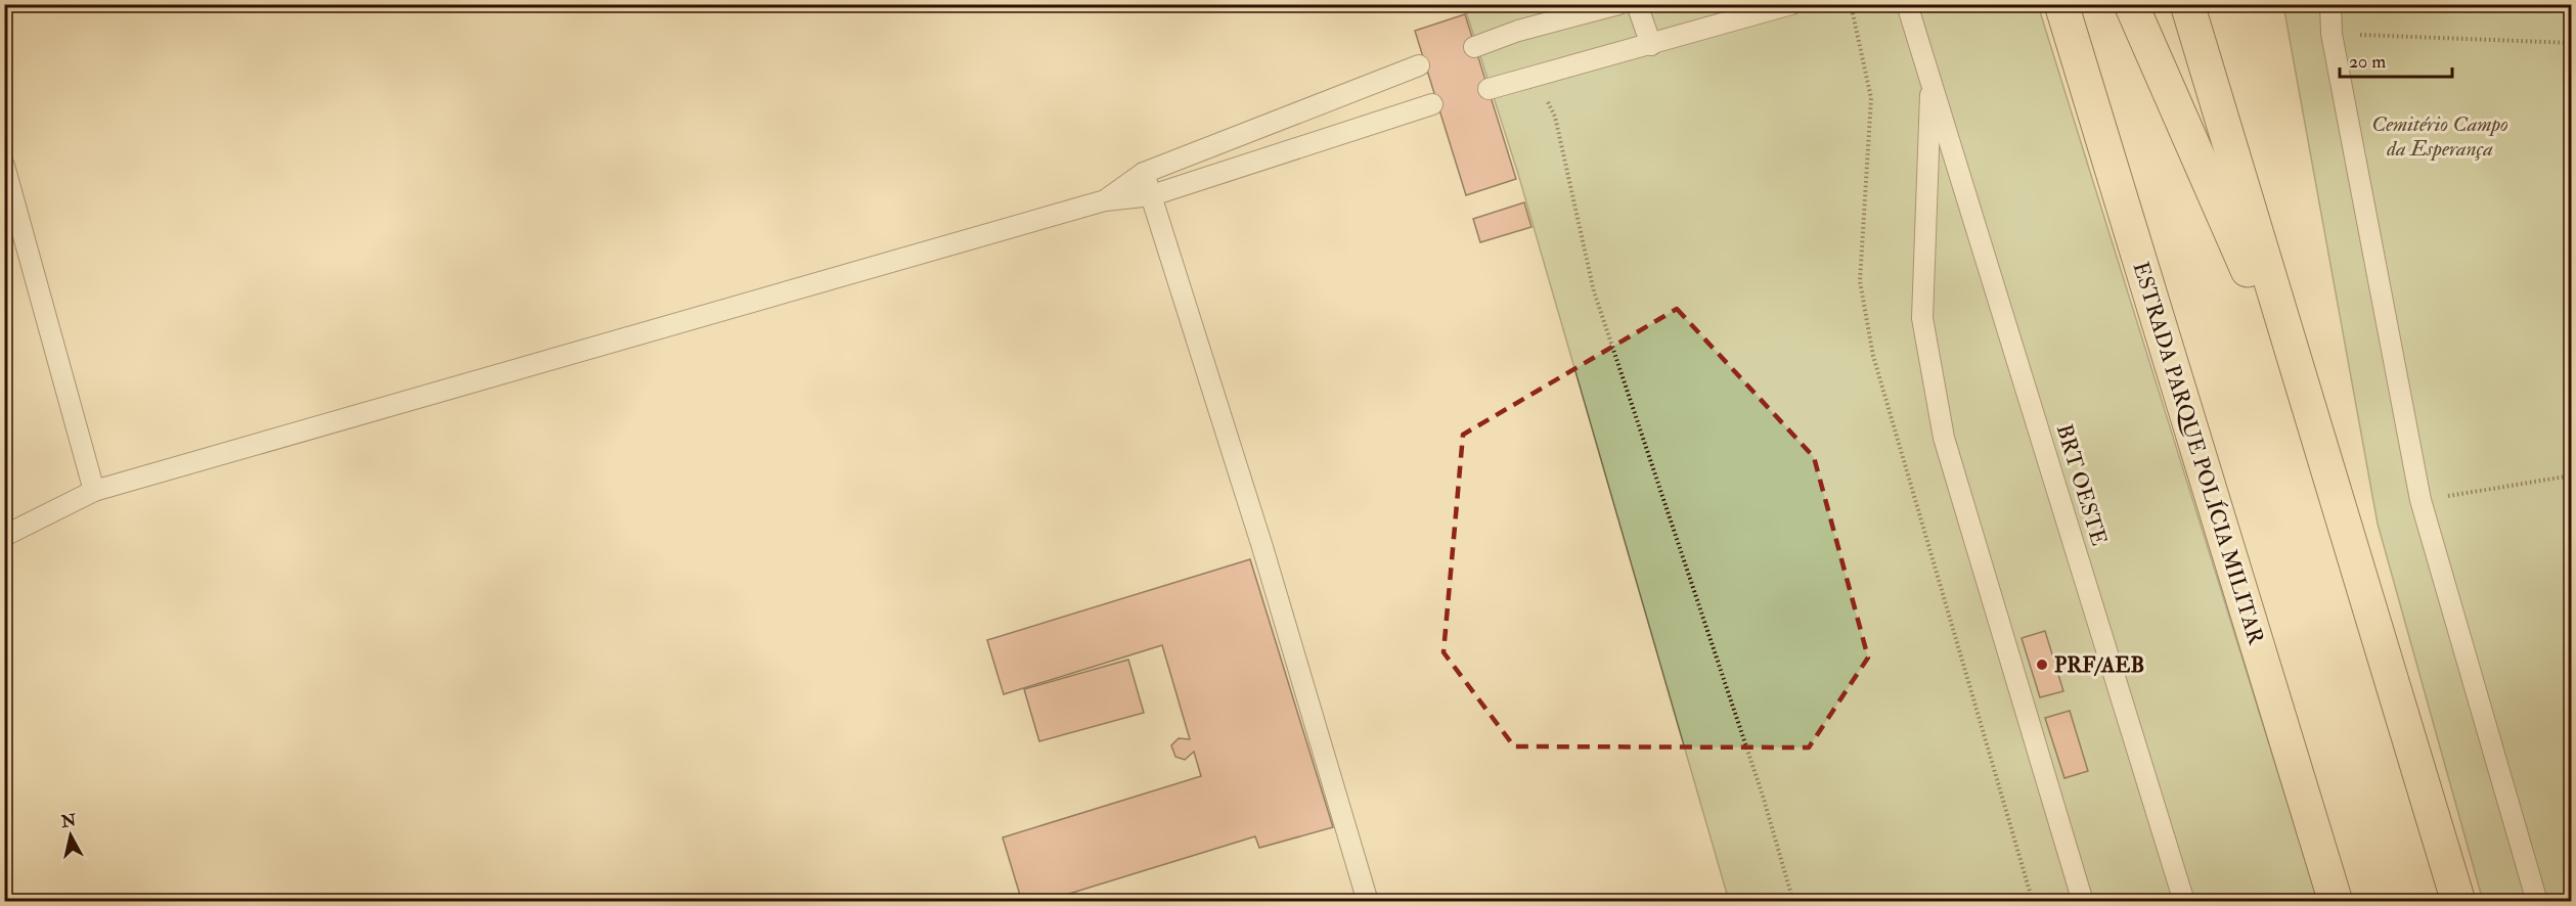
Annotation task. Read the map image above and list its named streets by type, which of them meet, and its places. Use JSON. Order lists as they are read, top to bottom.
{
  "streets": {
    "main road": ["ESTRADA PARQUE POLÍCIA MILITAR"],
    "lane": ["BRT OESTE"]
  },
  "parks": ["Cemitério Campo da Esperança"],
  "places": ["PRF/AEB"],
  "scale_bar": "20 m",
  "north": "top"
}
